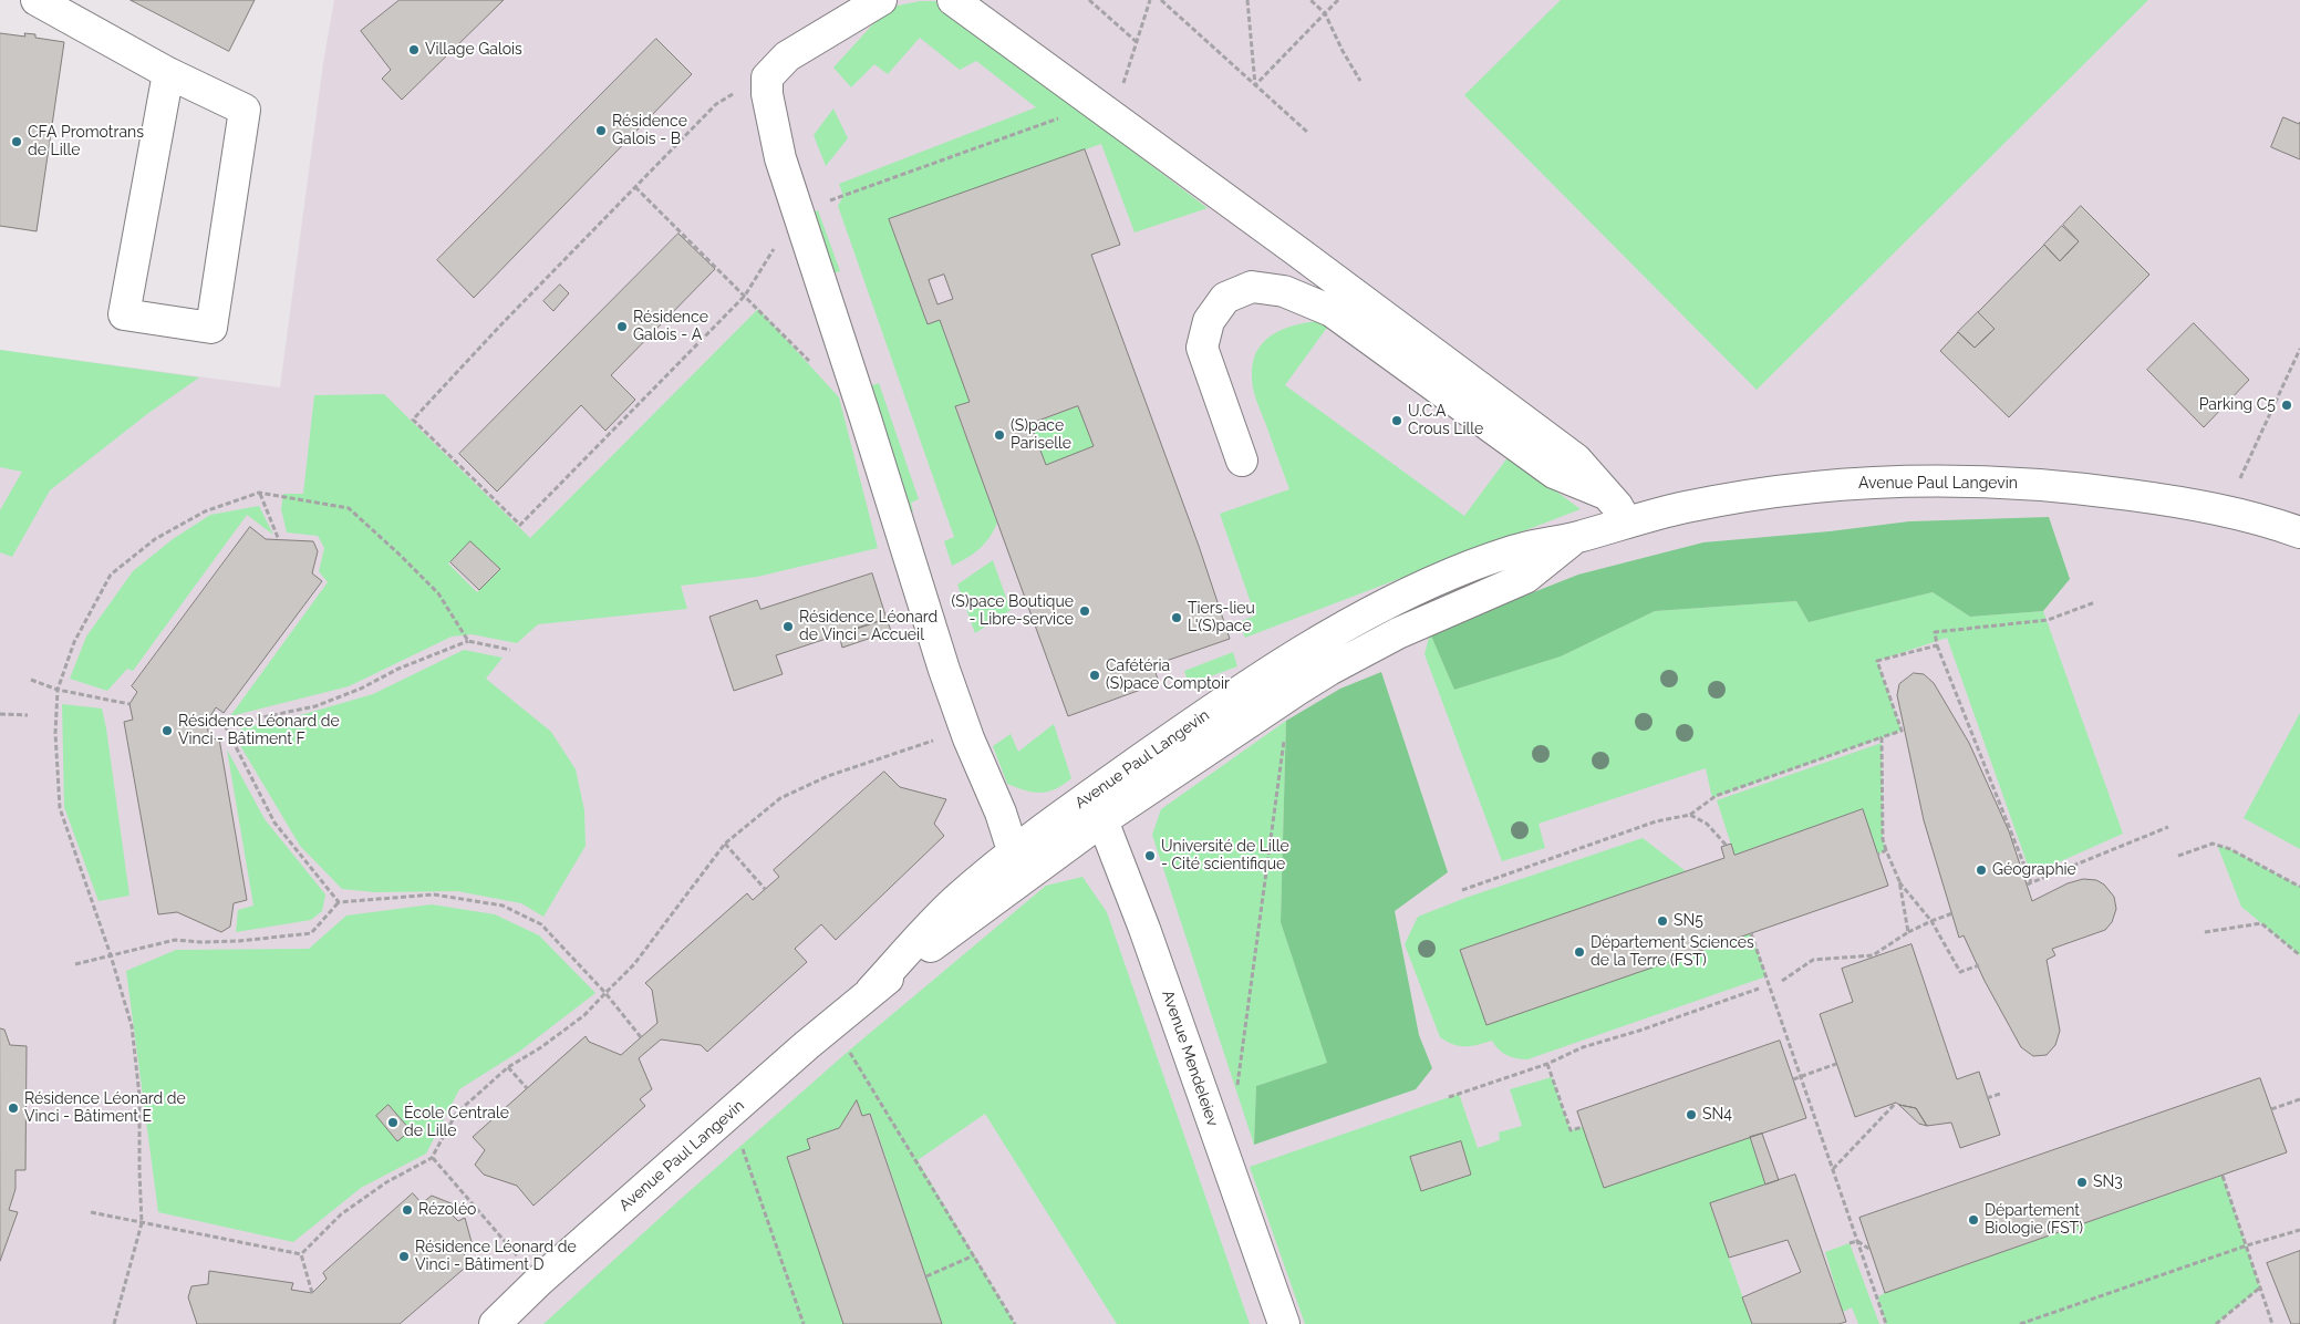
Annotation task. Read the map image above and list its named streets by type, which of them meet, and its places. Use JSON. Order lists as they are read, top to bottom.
{
  "streets": {
    "street": ["Avenue Paul Langevin", "Avenue Mendeleiev"]
  },
  "crossings": [
    ["Avenue Paul Langevin", "Avenue Mendeleiev"]
  ],
  "places": [
    "Village Galois",
    "Résidence Galois - B",
    "CFA Promotrans de Lille",
    "Résidence Galois - A",
    "Parking C5",
    "U.C.A Crous Lille",
    "(S)pace Pariselle",
    "(S)pace Boutique - Libre-service",
    "Tiers-lieu L'(S)pace",
    "Résidence Léonard de Vinci - Accueil",
    "Cafétéria (S)pace Comptoir",
    "Résidence Léonard de Vinci - Bâtiment F",
    "Université de Lille ‐ Cité scientifique",
    "Géographie",
    "SN5",
    "Département Sciences de la Terre (FST)",
    "Résidence Léonard de Vinci - Bâtiment E",
    "SN4",
    "École Centrale de Lille",
    "SN3",
    "Rézoléo",
    "Département Biologie (FST)",
    "Résidence Léonard de Vinci - Bâtiment D"
  ]
}
